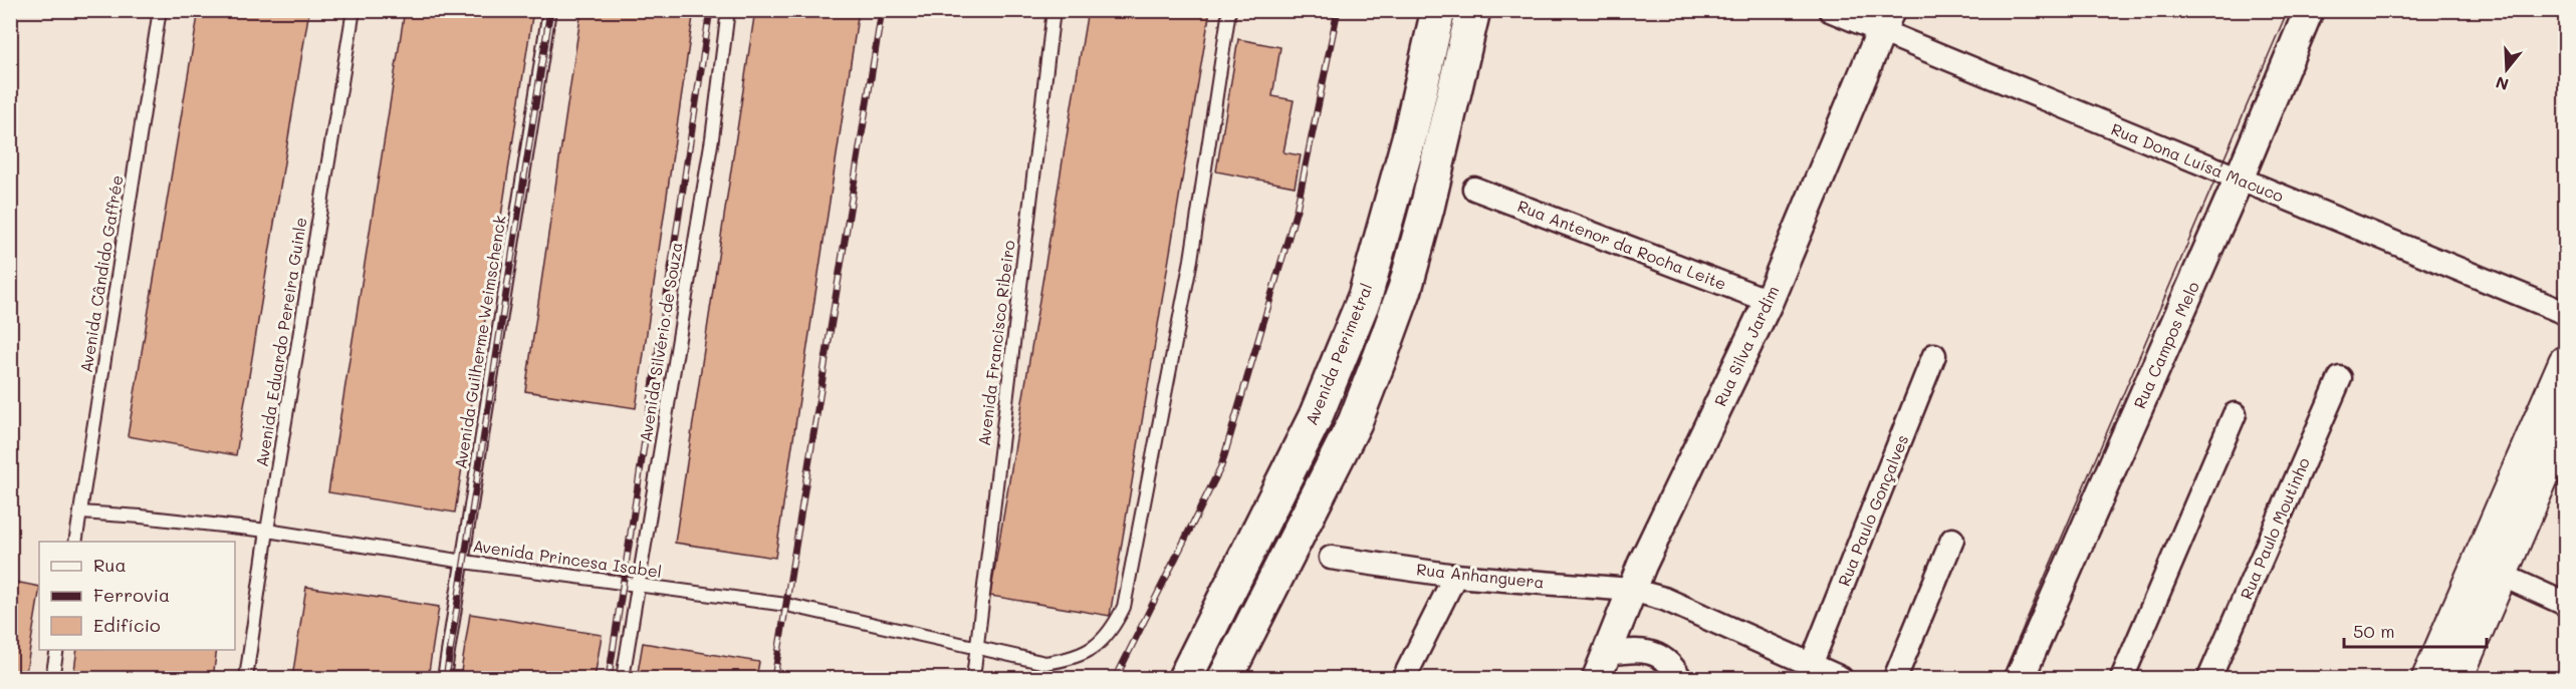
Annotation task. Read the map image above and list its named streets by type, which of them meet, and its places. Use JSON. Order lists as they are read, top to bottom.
{
  "streets": {
    "main road": ["Avenida Perimetral"],
    "street": [
      "Rua Dona Luísa Macuco",
      "Rua Antenor da Rocha Leite",
      "Rua Campos Melo",
      "Rua Silva Jardim",
      "Rua Paulo Gonçalves",
      "Rua Paulo Moutinho",
      "Rua Anhanguera"
    ],
    "lane": [
      "Avenida Cândido Gaffrée",
      "Avenida Eduardo Pereira Guinle",
      "Avenida Guilherme Weimschenck",
      "Avenida Silvério de Souza",
      "Avenida Francisco Ribeiro",
      "Avenida Princesa Isabel"
    ]
  },
  "crossings": [
    ["Rua Dona Luísa Macuco", "Rua Campos Melo"],
    ["Rua Dona Luísa Macuco", "Rua Silva Jardim"],
    ["Rua Antenor da Rocha Leite", "Rua Silva Jardim"],
    ["Avenida Cândido Gaffrée", "Avenida Princesa Isabel"],
    ["Avenida Eduardo Pereira Guinle", "Avenida Princesa Isabel"],
    ["Avenida Guilherme Weimschenck", "Avenida Princesa Isabel"],
    ["Avenida Silvério de Souza", "Avenida Princesa Isabel"],
    ["Avenida Francisco Ribeiro", "Avenida Princesa Isabel"],
    ["Rua Silva Jardim", "Rua Anhanguera"],
    ["Rua Paulo Gonçalves", "Rua Anhanguera"]
  ],
  "legend": ["Rua", "Ferrovia", "Edifício"],
  "scale_bar": "50 m",
  "north": "bottom"
}
